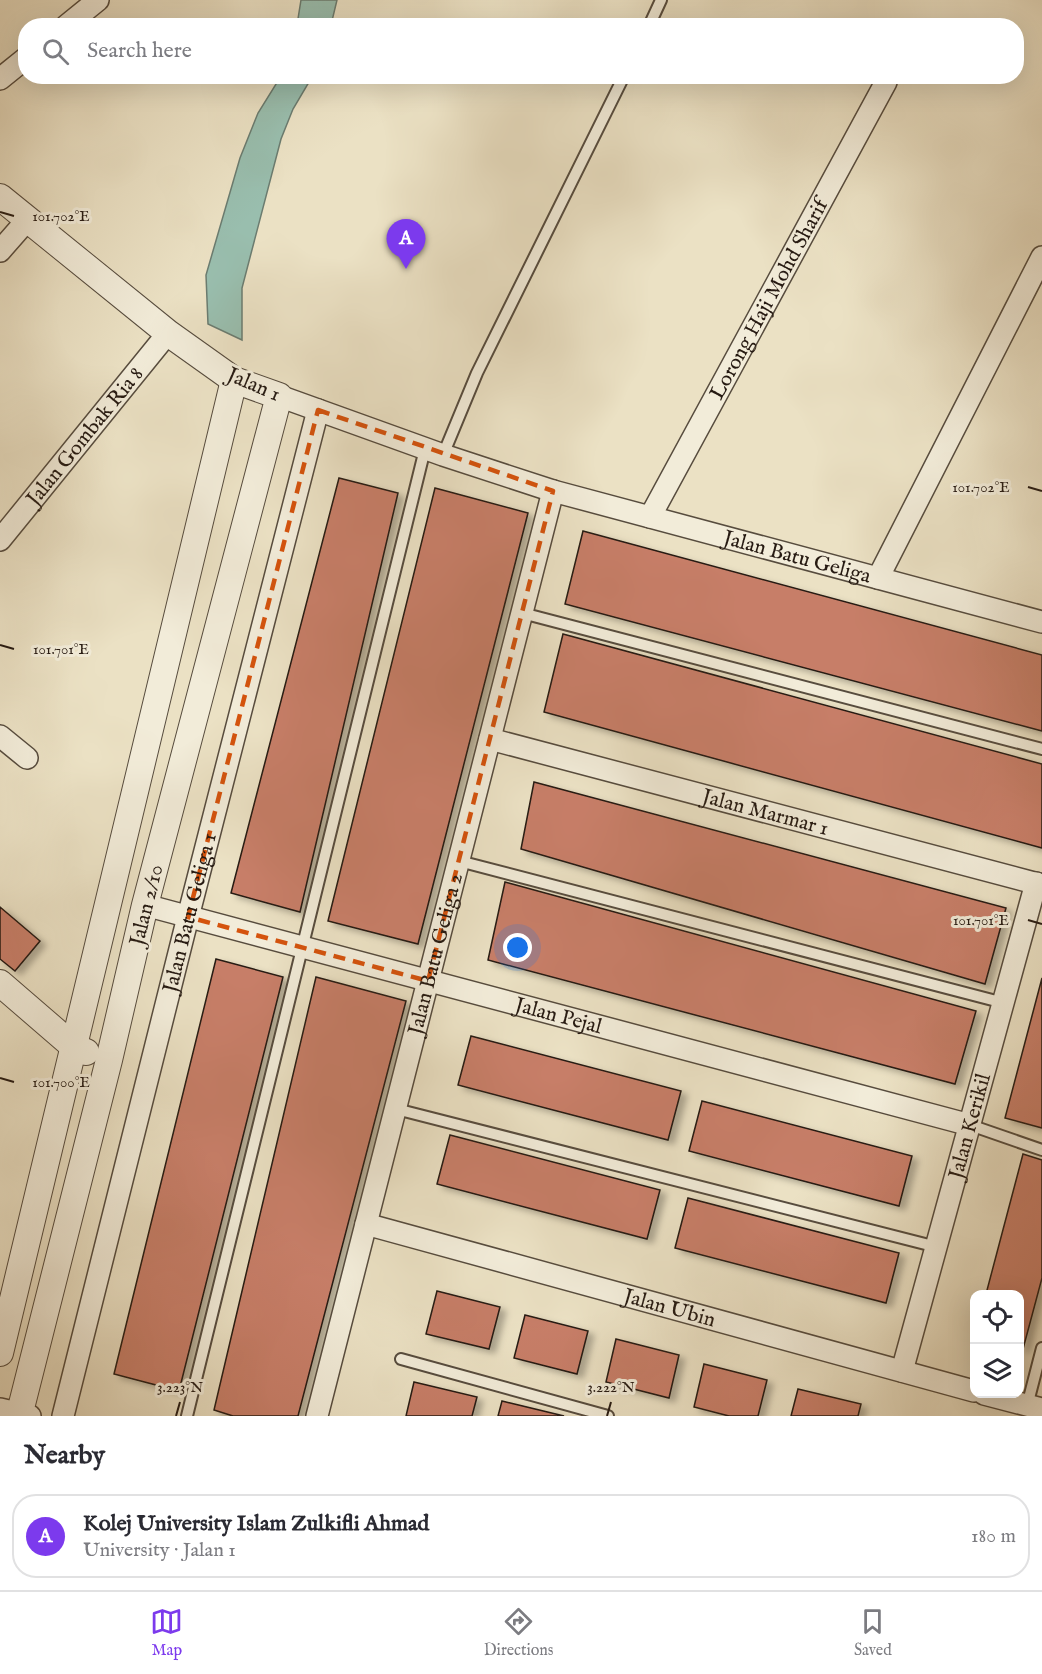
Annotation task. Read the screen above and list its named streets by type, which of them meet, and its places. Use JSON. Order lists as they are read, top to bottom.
{
  "streets": {
    "street": [
      "Lorong Haji Mohd Sharif",
      "Jalan 1",
      "Jalan Gombak Ria 8",
      "Jalan Batu Geliga",
      "Jalan Marmar 1",
      "Jalan 2/10",
      "Jalan Batu Geliga 1",
      "Jalan Batu Geliga 2",
      "Jalan Pejal",
      "Jalan Kerikil",
      "Jalan Ubin"
    ]
  },
  "crossings": [
    ["Lorong Haji Mohd Sharif", "Jalan Batu Geliga"],
    ["Jalan 1", "Jalan Gombak Ria 8"],
    ["Jalan 1", "Jalan Batu Geliga"],
    ["Jalan 1", "Jalan 2/10"],
    ["Jalan 1", "Jalan Batu Geliga 1"],
    ["Jalan 1", "Jalan Batu Geliga 2"],
    ["Jalan Batu Geliga", "Jalan Batu Geliga 2"],
    ["Jalan Marmar 1", "Jalan Batu Geliga 2"],
    ["Jalan Marmar 1", "Jalan Kerikil"],
    ["Jalan 2/10", "Jalan Pejal"],
    ["Jalan Batu Geliga 1", "Jalan Pejal"],
    ["Jalan Batu Geliga 2", "Jalan Pejal"],
    ["Jalan Batu Geliga 2", "Jalan Ubin"],
    ["Jalan Pejal", "Jalan Kerikil"],
    ["Jalan Kerikil", "Jalan Ubin"]
  ],
  "page": {
    "search": "Search here",
    "pins": "A",
    "heading": "Nearby",
    "list": [
      {
        "mark": "A",
        "name": "Kolej University Islam Zulkifli Ahmad",
        "note": "University · Jalan 1",
        "value": "180 m"
      }
    ],
    "nav": ["Map", "Directions", "Saved"]
  },
  "coordinates": [
    "101.702°E",
    "101.701°E",
    "101.700°E",
    "3.223°N",
    "3.222°N"
  ]
}
